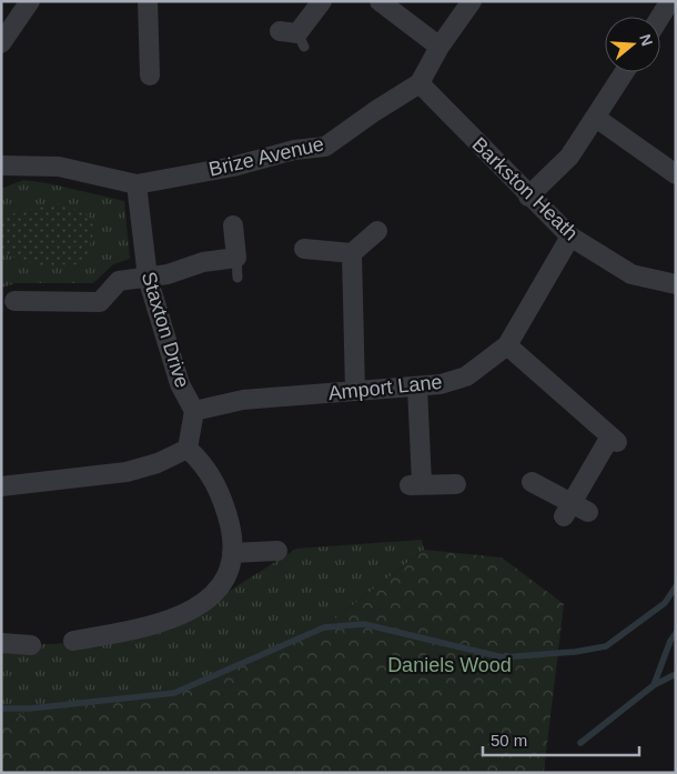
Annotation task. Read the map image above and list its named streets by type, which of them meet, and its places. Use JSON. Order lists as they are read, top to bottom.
{
  "streets": {
    "street": [
      "Brize Avenue",
      "Barkston Heath",
      "Staxton Drive",
      "Amport Lane"
    ]
  },
  "crossings": [
    ["Brize Avenue", "Barkston Heath"],
    ["Brize Avenue", "Staxton Drive"],
    ["Barkston Heath", "Amport Lane"],
    ["Staxton Drive", "Amport Lane"]
  ],
  "parks": ["Daniels Wood"],
  "scale_bar": "50 m",
  "north": "right"
}
